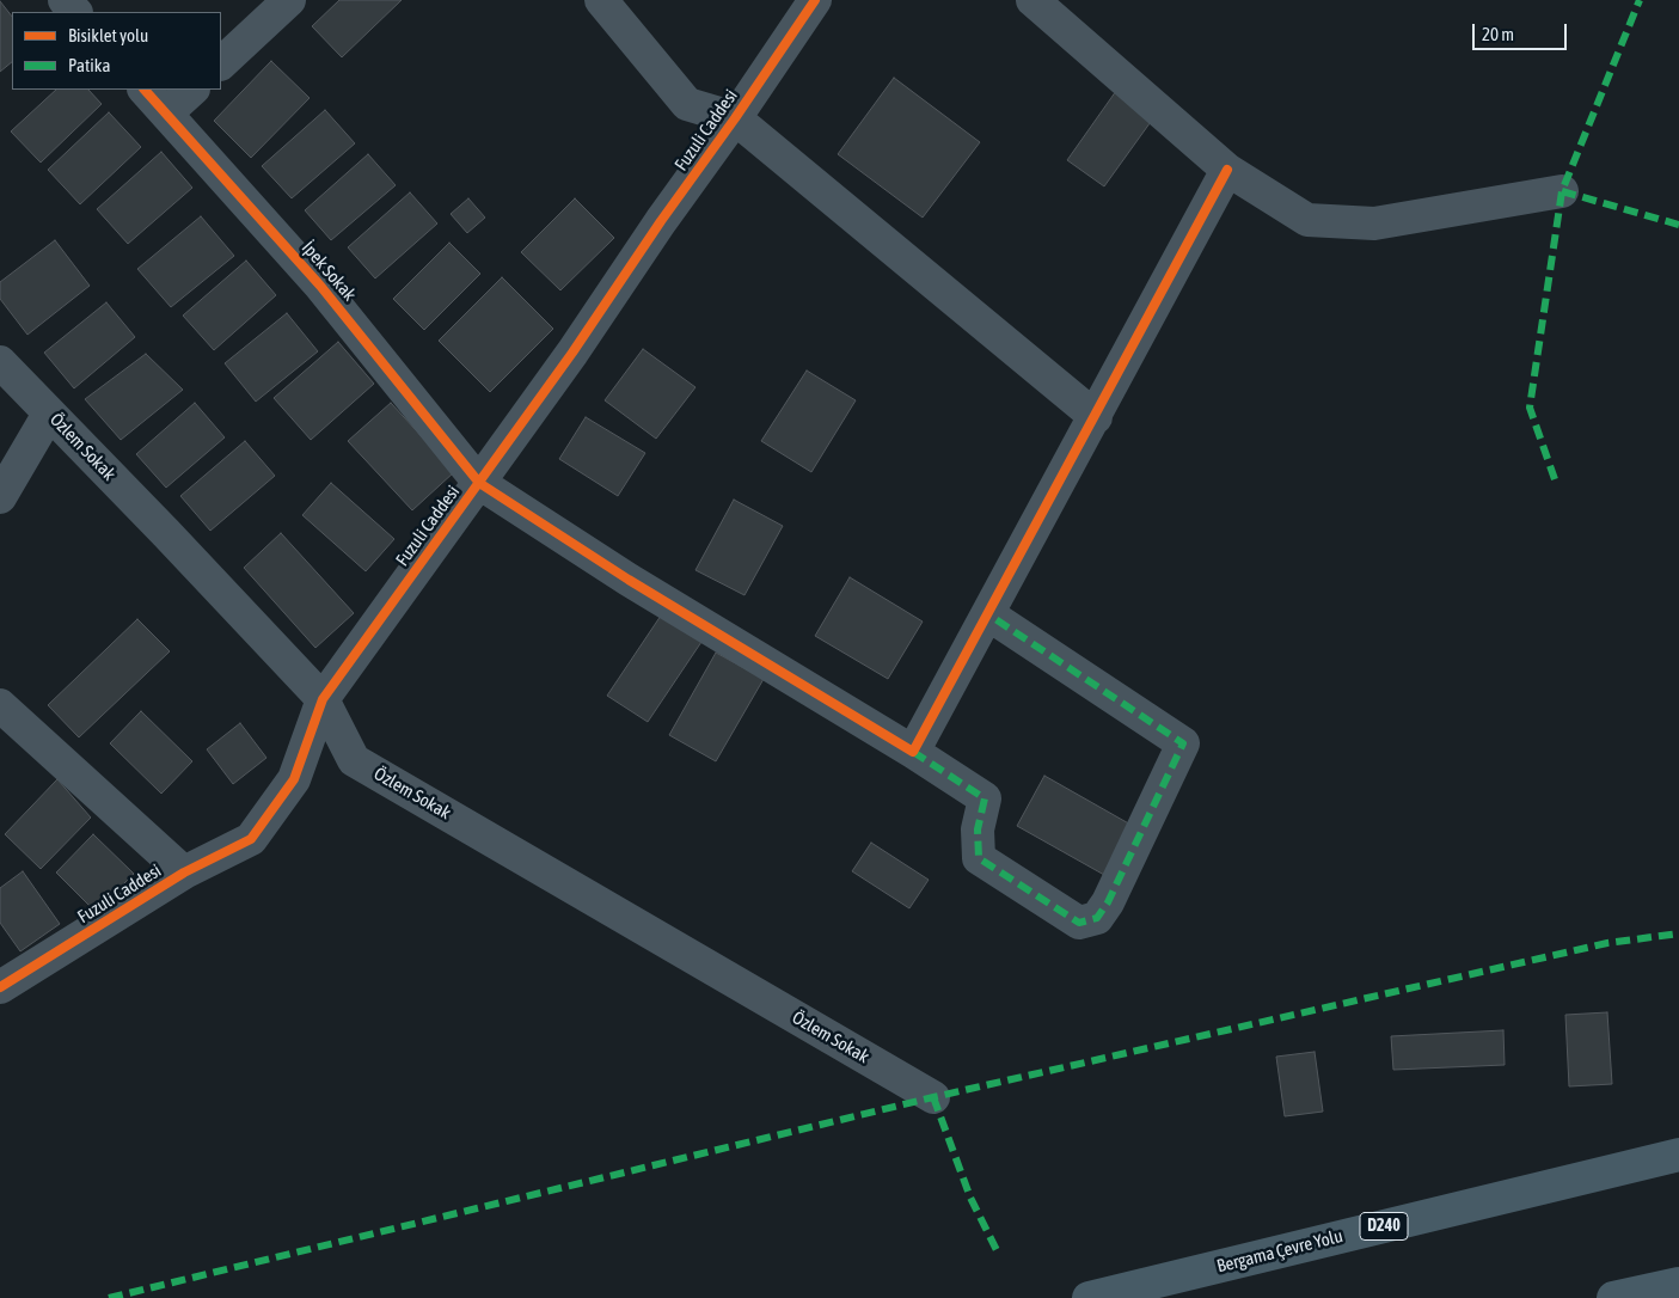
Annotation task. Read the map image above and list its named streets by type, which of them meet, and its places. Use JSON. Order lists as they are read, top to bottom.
{
  "streets": {
    "highway": ["D240", "Bergama Çevre Yolu"],
    "street": ["Fuzuli Caddesi", "İpek Sokak", "Özlem Sokak"]
  },
  "crossings": [
    ["Fuzuli Caddesi", "İpek Sokak"],
    ["Fuzuli Caddesi", "Özlem Sokak"]
  ],
  "legend": ["Bisiklet yolu", "Patika"],
  "scale_bar": "20 m"
}
